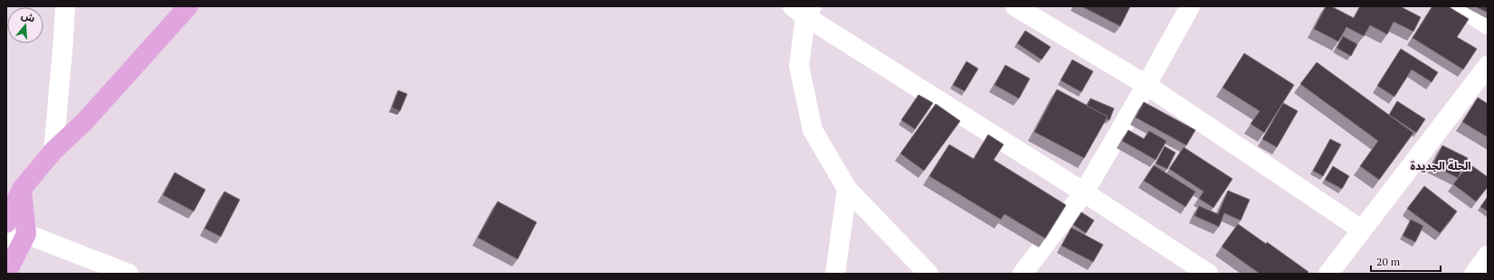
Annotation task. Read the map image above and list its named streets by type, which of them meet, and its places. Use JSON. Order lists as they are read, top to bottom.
{
  "districts": ["الحلة الجديدة"],
  "scale_bar": "20 m",
  "north": "top"
}
